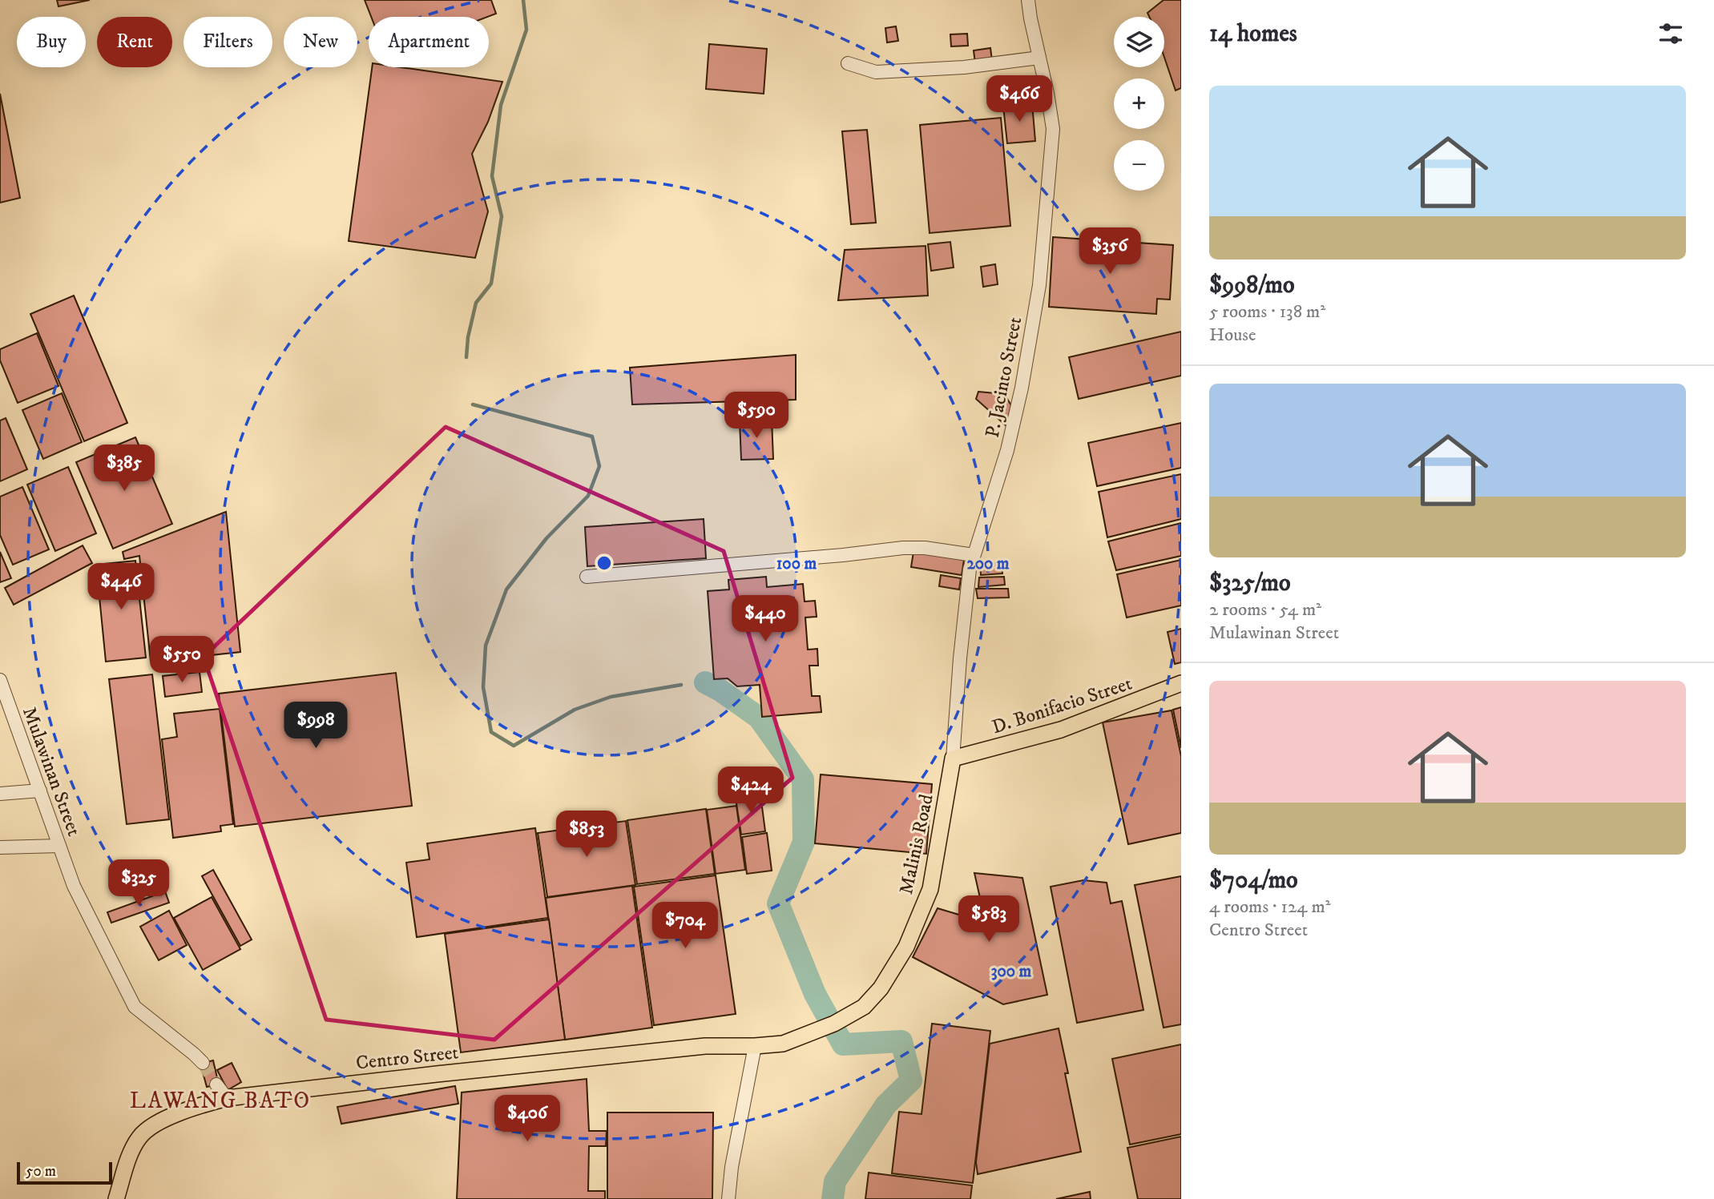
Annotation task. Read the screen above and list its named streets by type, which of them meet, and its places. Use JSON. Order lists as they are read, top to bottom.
{
  "streets": {
    "main road": ["D. Bonifacio Street", "Malinis Road", "Centro Street"],
    "street": ["P. Jacinto Street", "Mulawinan Street"]
  },
  "crossings": [
    ["P. Jacinto Street", "D. Bonifacio Street"],
    ["P. Jacinto Street", "Malinis Road"],
    ["D. Bonifacio Street", "Malinis Road"],
    ["Malinis Road", "Centro Street"]
  ],
  "districts": ["LAWANG BATO"],
  "scale_bar": "50 m",
  "page": {
    "heading": "14 homes",
    "map_buttons": ["+", "−"],
    "chip": [
      "Buy",
      "Rent",
      "Filters",
      "New",
      "Apartment"
    ],
    "list": [
      {
        "name": "$998/mo",
        "note": "5 rooms · 138 m² · House"
      },
      {
        "name": "$325/mo",
        "note": "2 rooms · 54 m² · Mulawinan Street"
      },
      {
        "name": "$704/mo",
        "note": "4 rooms · 124 m² · Centro Street"
      }
    ],
    "price": [
      "$466",
      "$356",
      "$590",
      "$385",
      "$446",
      "$440",
      "$550",
      "$998",
      "$424",
      "$853",
      "$325",
      "$583",
      "$704",
      "$406"
    ],
    "scale": "50 m"
  },
  "rings": ["100 m", "200 m", "300 m"]
}
